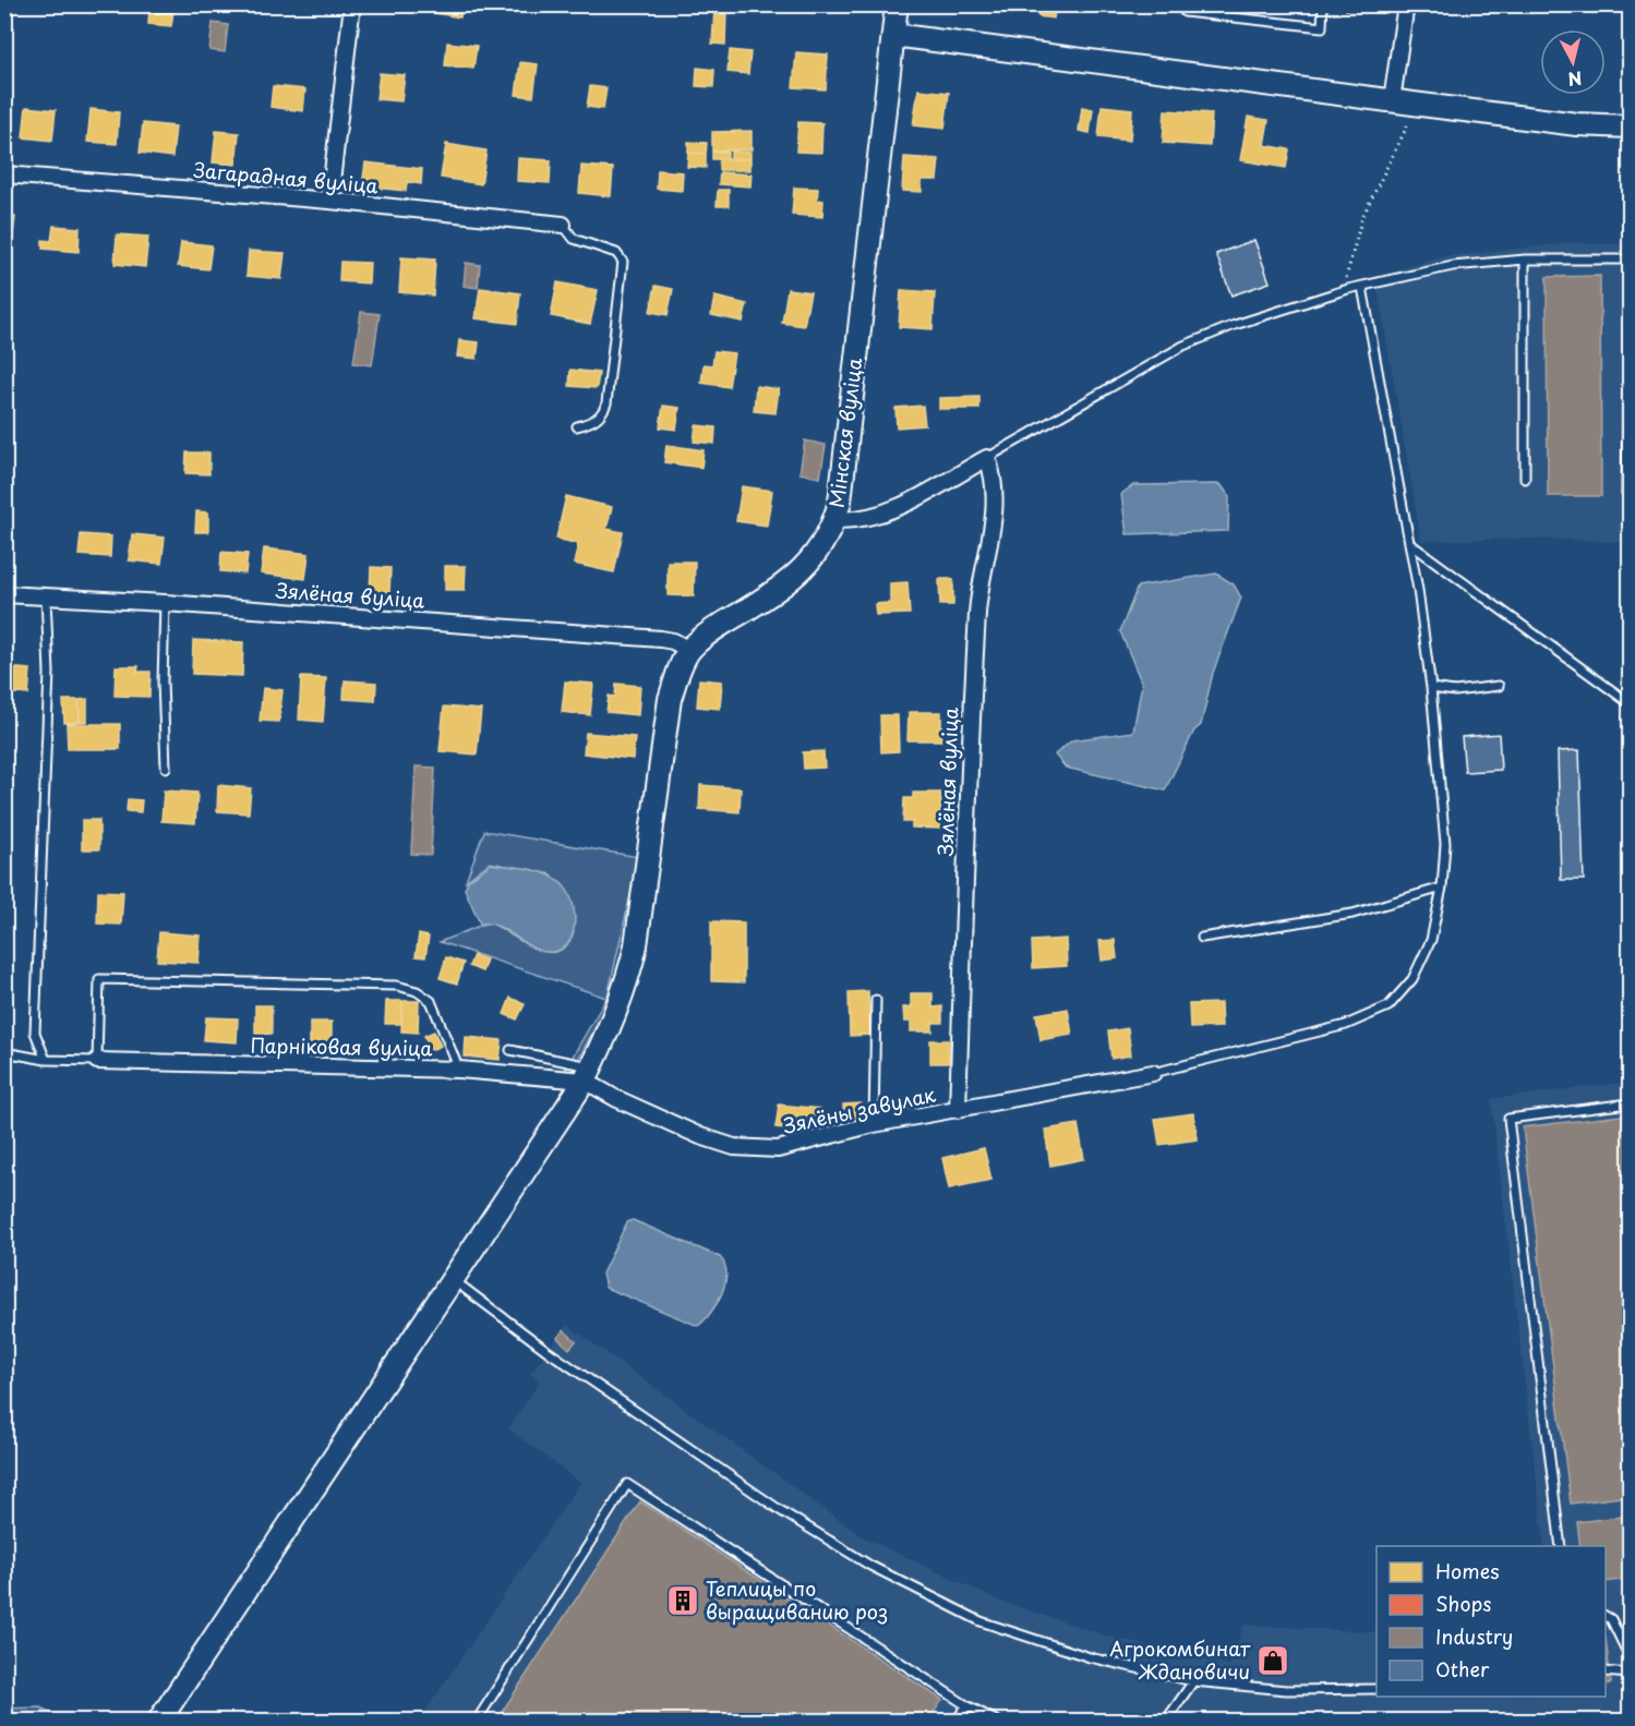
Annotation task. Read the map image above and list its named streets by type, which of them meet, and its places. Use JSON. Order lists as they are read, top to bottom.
{
  "streets": {
    "street": [
      "Загарадная вуліца",
      "Мінская вуліца",
      "Зялёная вуліца",
      "Парніковая вуліца",
      "Зялёны завулак"
    ]
  },
  "crossings": [
    ["Мінская вуліца", "Зялёная вуліца"],
    ["Мінская вуліца", "Парніковая вуліца"],
    ["Мінская вуліца", "Зялёны завулак"],
    ["Зялёная вуліца", "Зялёны завулак"],
    ["Парніковая вуліца", "Зялёны завулак"]
  ],
  "places": {
    "building": ["Теплицы по выращиванию роз"],
    "shop": ["Агрокомбинат Ждановичи"]
  },
  "legend": [
    "Homes",
    "Shops",
    "Industry",
    "Other"
  ],
  "north": "bottom"
}
